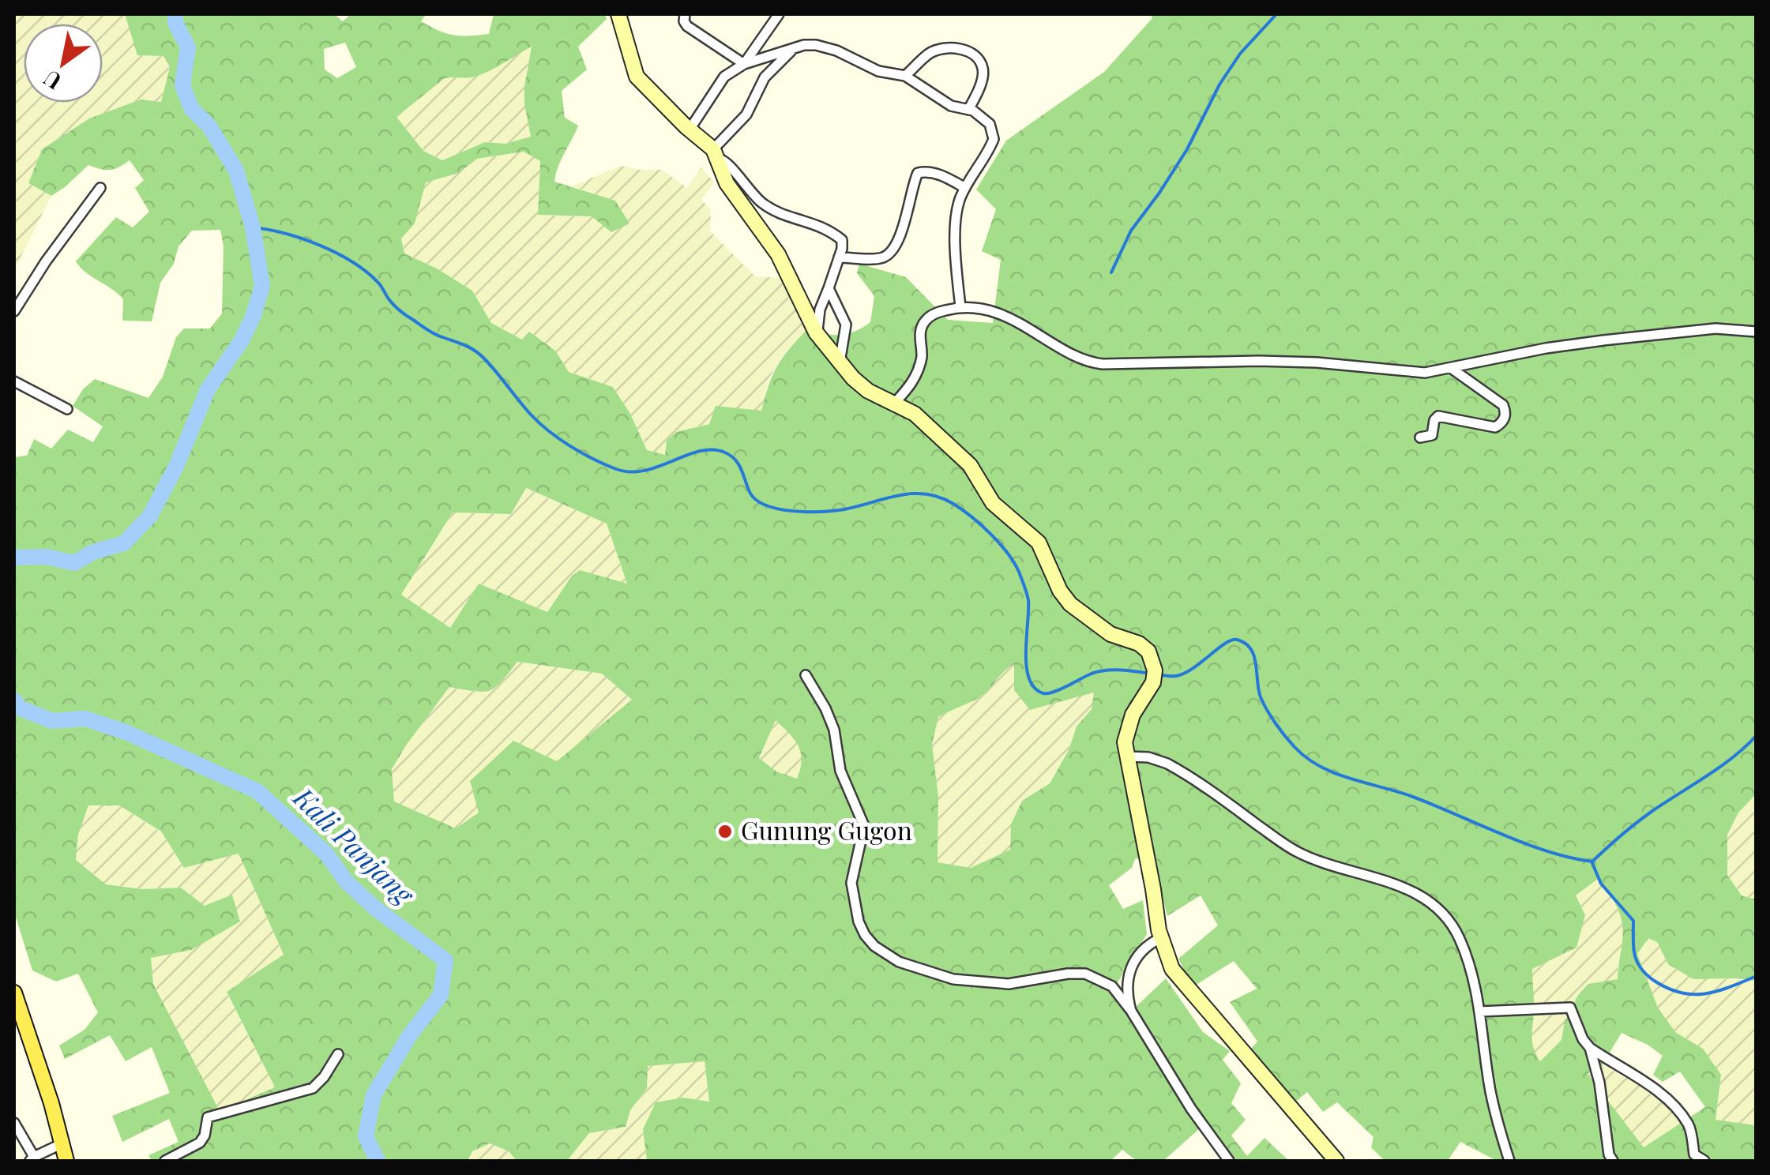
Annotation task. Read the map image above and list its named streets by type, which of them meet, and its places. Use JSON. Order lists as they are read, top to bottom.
{
  "water": ["Kali Panjang"],
  "places": ["Gunung Gugon"],
  "north": "bottom left"
}
